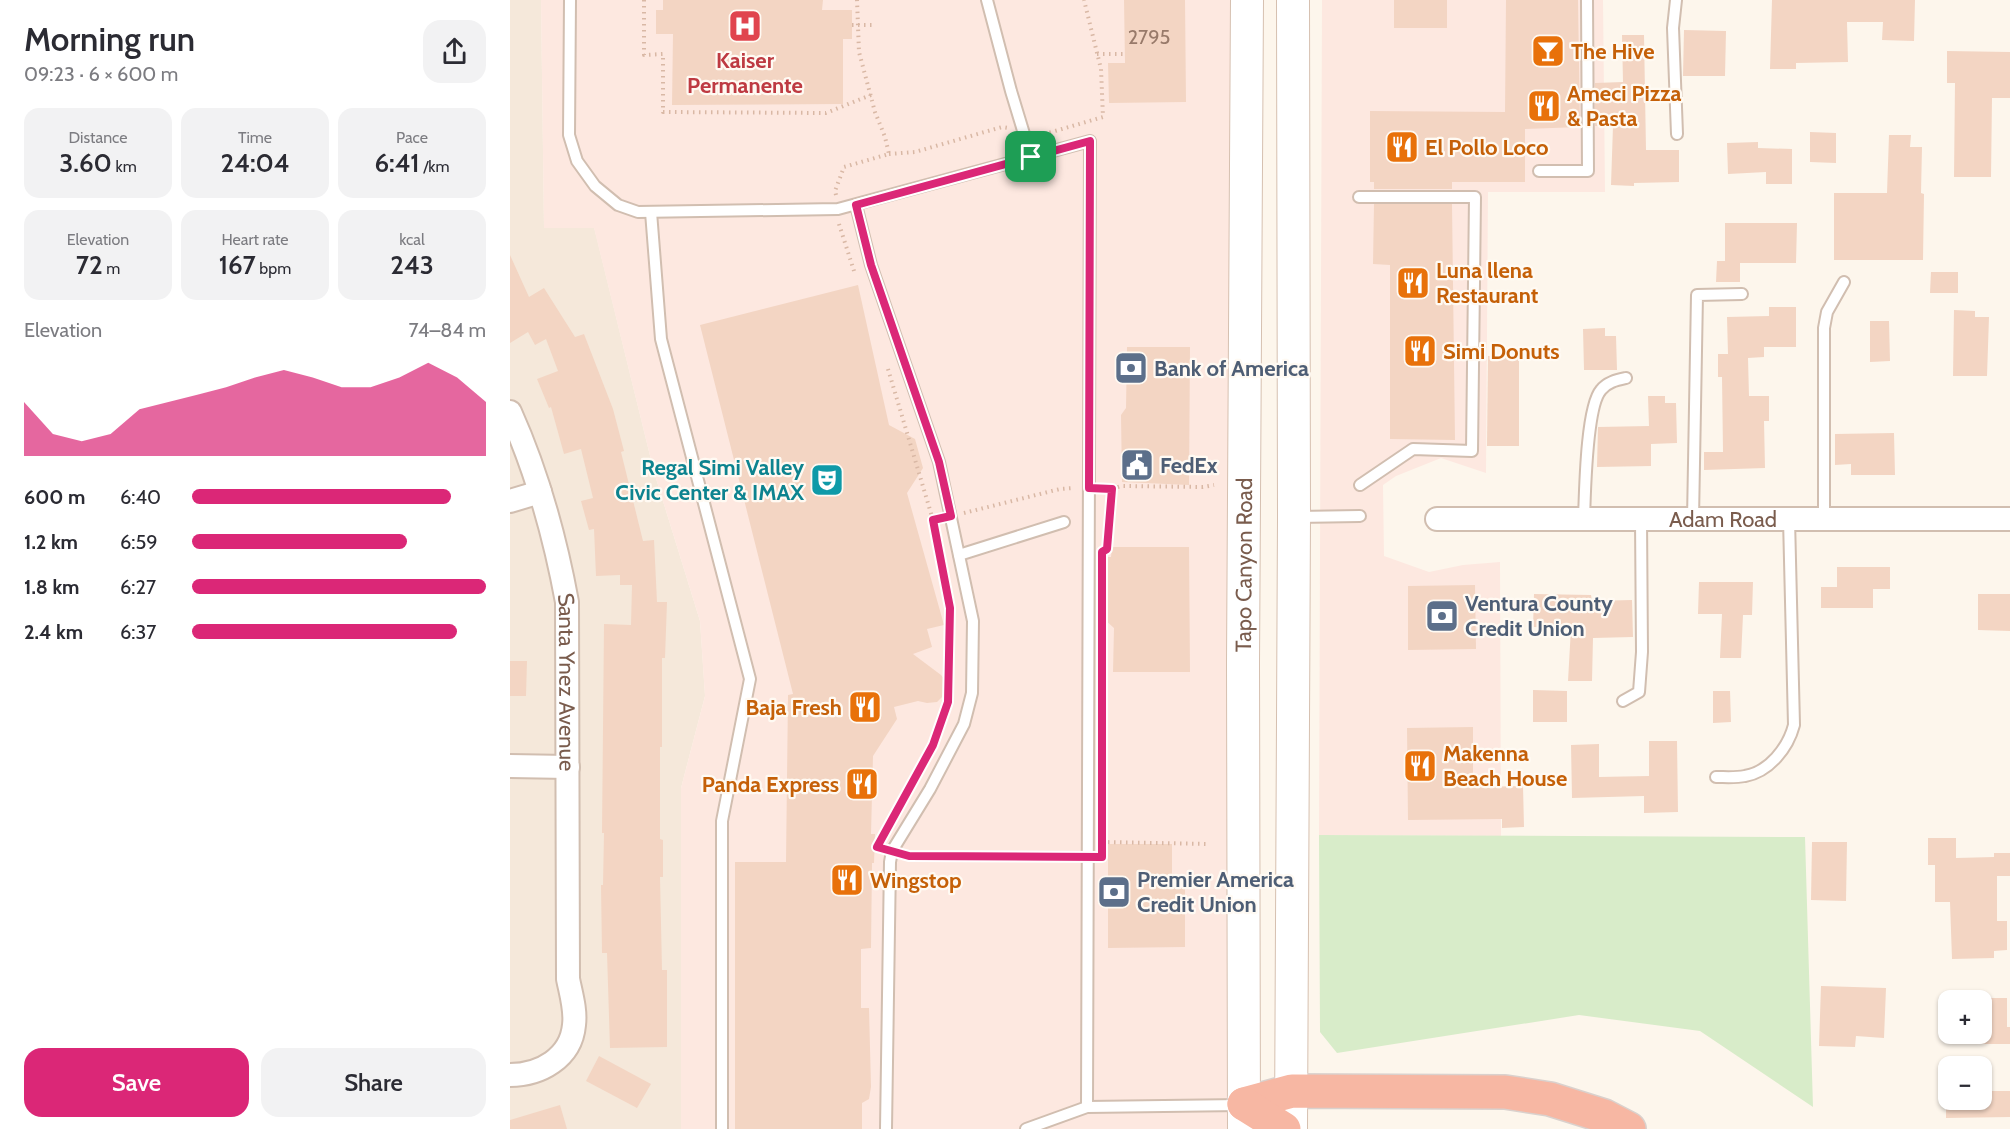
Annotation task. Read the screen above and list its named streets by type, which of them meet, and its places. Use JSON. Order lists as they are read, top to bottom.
{
  "streets": {
    "main road": ["Tapo Canyon Road"],
    "street": ["Adam Road", "Santa Ynez Avenue"]
  },
  "places": {
    "hospital": ["Kaiser Permanente"],
    "bar": ["The Hive"],
    "restaurant": [
      "Ameci Pizza & Pasta",
      "El Pollo Loco",
      "Luna llena Restaurant",
      "Simi Donuts",
      "Baja Fresh",
      "Makenna Beach House",
      "Panda Express",
      "Wingstop"
    ],
    "bank": ["Bank of America", "Ventura County Credit Union", "Premier America Credit Union"],
    "public building": ["FedEx"],
    "theatre": ["Regal Simi Valley Civic Center & IMAX"]
  },
  "house_numbers": ["2795"],
  "page": {
    "heading": ["Morning run", "09:23 · 6 × 600 m"],
    "stats": [
      ["Distance", "3.60 km"],
      ["Time", "24:04"],
      ["Pace", "6:41 /km"],
      ["Elevation", "72 m"],
      ["Heart rate", "167 bpm"],
      ["kcal", "243"]
    ],
    "chart": ["Elevation", "74–84 m"],
    "list": [
      {
        "name": "600 m",
        "note": "6:40"
      },
      {
        "name": "1.2 km",
        "note": "6:59"
      },
      {
        "name": "1.8 km",
        "note": "6:27"
      },
      {
        "name": "2.4 km",
        "note": "6:37"
      }
    ],
    "map_buttons": ["+", "−"],
    "buttons": ["Save", "Share"]
  }
}
